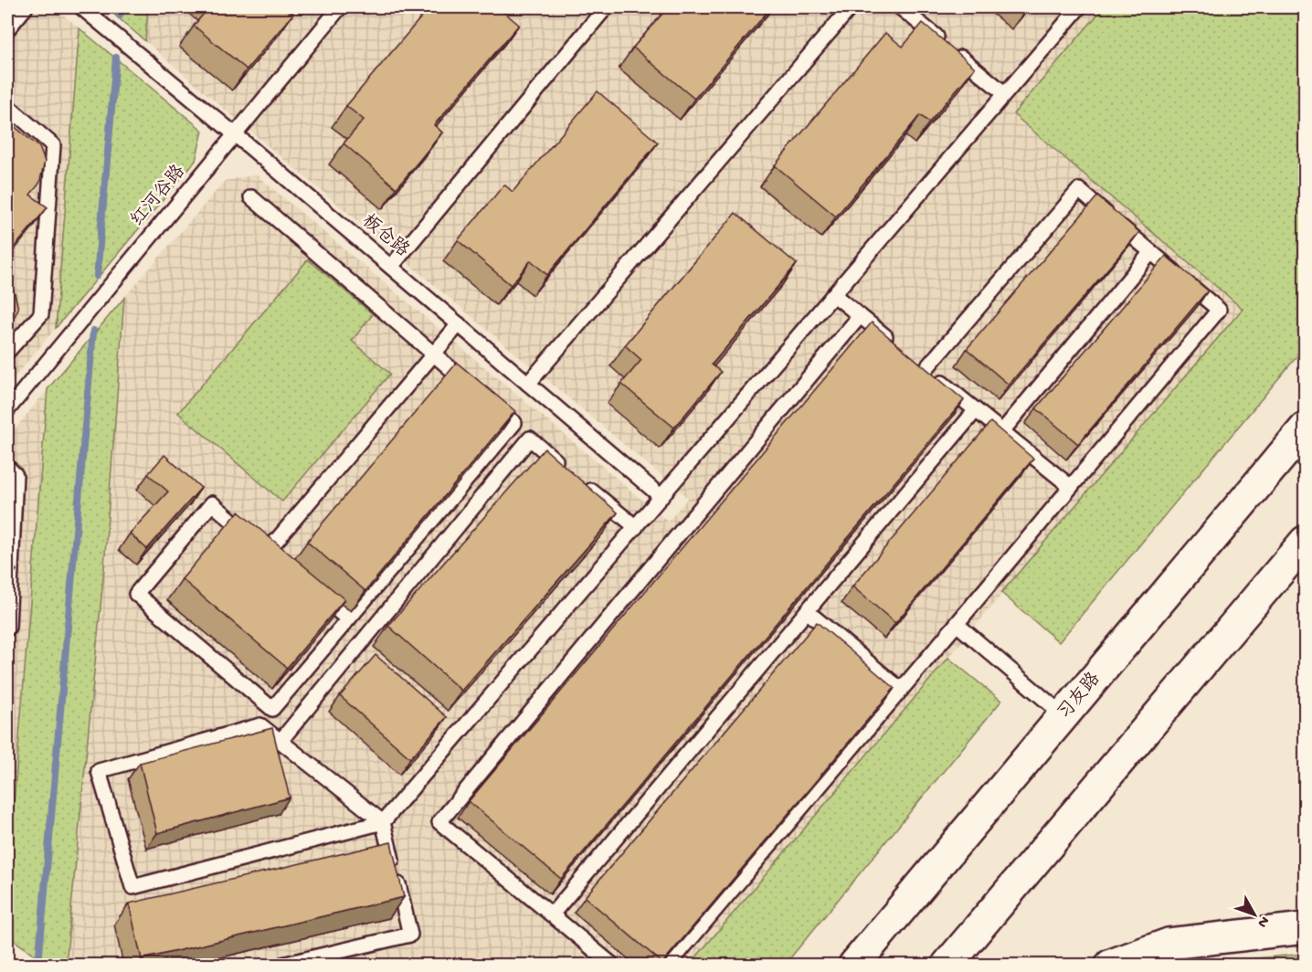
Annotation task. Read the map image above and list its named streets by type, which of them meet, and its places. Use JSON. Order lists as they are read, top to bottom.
{
  "streets": {
    "main road": ["习友路"],
    "lane": ["红河谷路", "板仓路"]
  },
  "crossings": [
    ["红河谷路", "板仓路"]
  ],
  "north": "bottom right"
}
